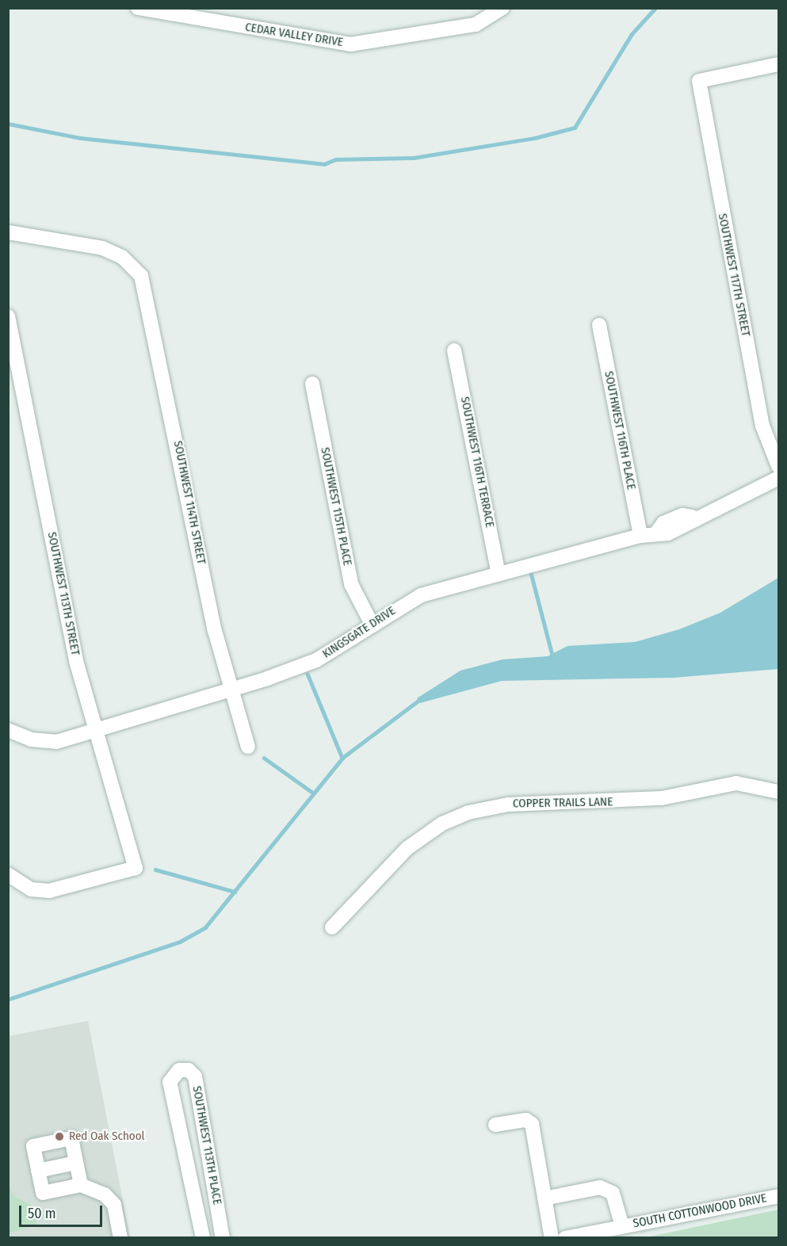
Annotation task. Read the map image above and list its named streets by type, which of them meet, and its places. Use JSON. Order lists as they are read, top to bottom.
{
  "streets": {
    "street": [
      "CEDAR VALLEY DRIVE",
      "SOUTHWEST 117TH STREET",
      "SOUTHWEST 116TH PLACE",
      "SOUTHWEST 116TH TERRACE",
      "SOUTHWEST 114TH STREET",
      "SOUTHWEST 115TH PLACE",
      "SOUTHWEST 113TH STREET",
      "KINGSGATE DRIVE",
      "COPPER TRAILS LANE",
      "SOUTHWEST 113TH PLACE",
      "SOUTH COTTONWOOD DRIVE"
    ]
  },
  "crossings": [
    ["SOUTHWEST 116TH PLACE", "KINGSGATE DRIVE"],
    ["SOUTHWEST 116TH TERRACE", "KINGSGATE DRIVE"],
    ["SOUTHWEST 114TH STREET", "KINGSGATE DRIVE"],
    ["SOUTHWEST 115TH PLACE", "KINGSGATE DRIVE"],
    ["SOUTHWEST 113TH STREET", "KINGSGATE DRIVE"]
  ],
  "places": ["Red Oak School"],
  "scale_bar": "50 m"
}
